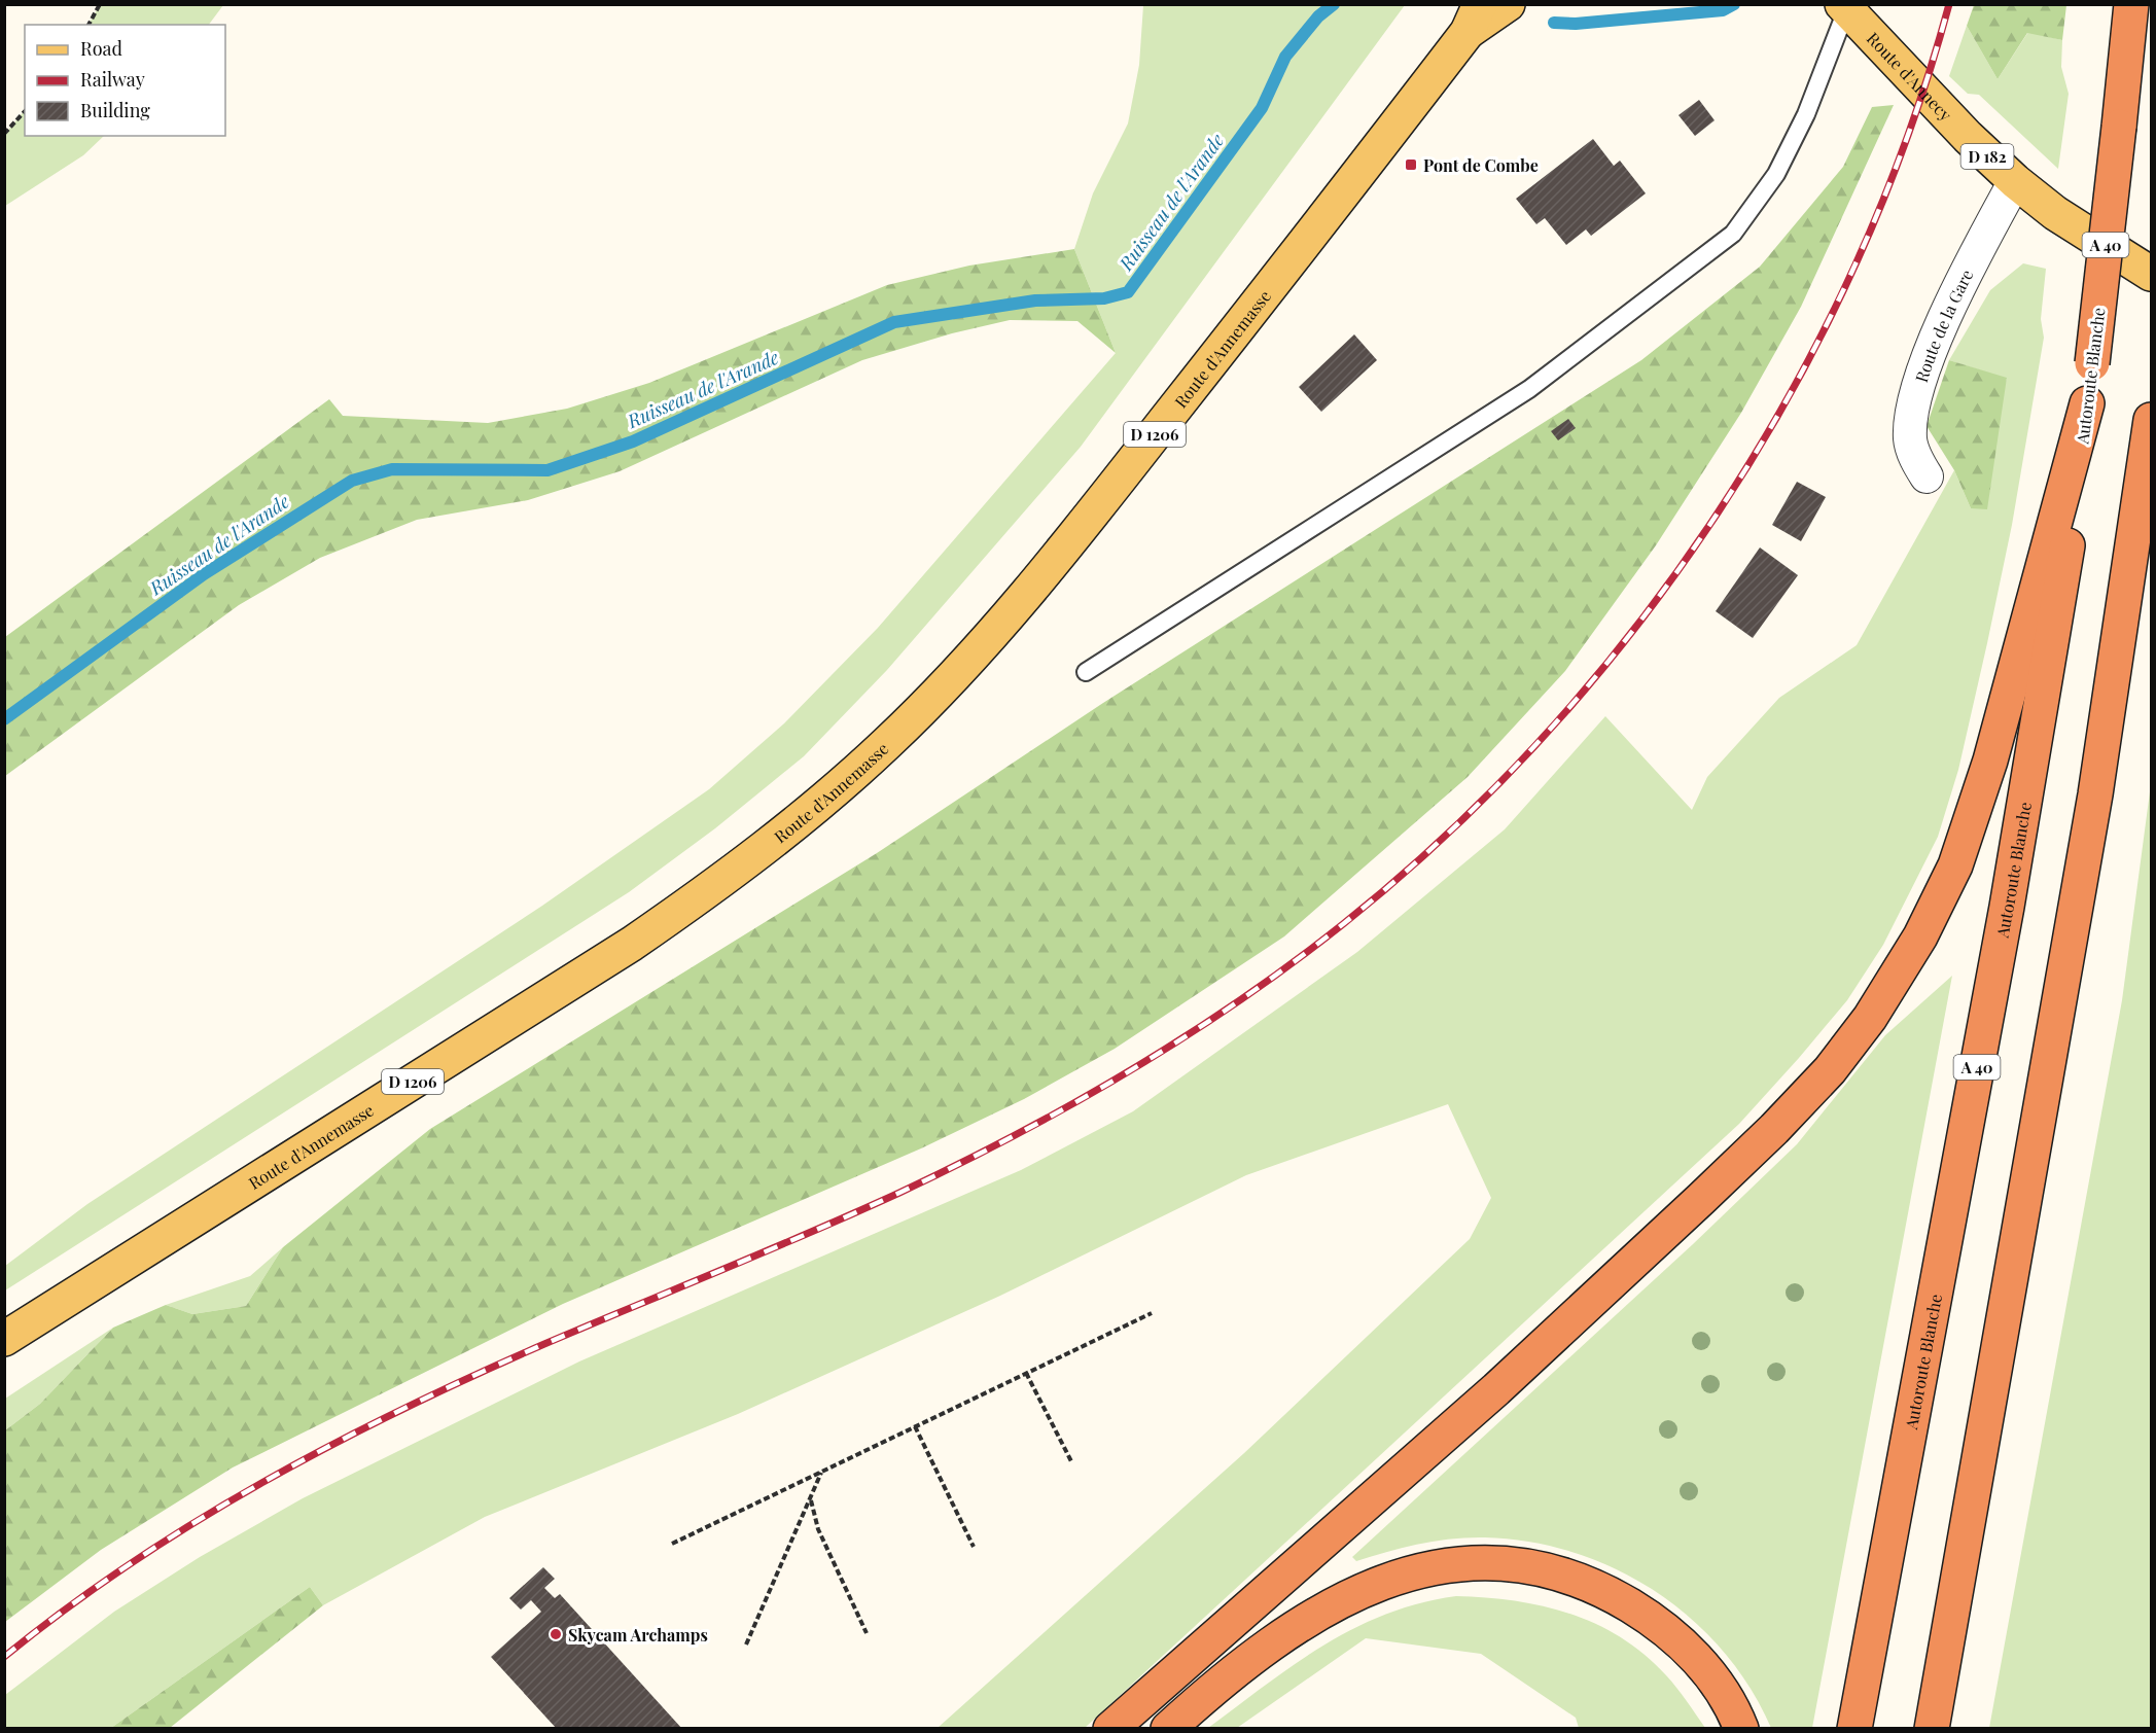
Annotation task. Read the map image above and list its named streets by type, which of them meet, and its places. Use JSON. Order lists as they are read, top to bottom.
{
  "streets": {
    "highway": ["A 40", "Autoroute Blanche"],
    "main road": [
      "Route d'Annecy",
      "D 182",
      "Route d'Annemasse",
      "D 1206"
    ],
    "street": ["Route de la Gare"]
  },
  "crossings": [
    ["Route d'Annecy", "Route de la Gare"]
  ],
  "water": ["Ruisseau de l'Arande"],
  "places": {
    "transit": ["Pont de Combe"],
    "other": ["Skycam Archamps"]
  },
  "legend": ["Road", "Railway", "Building"]
}
